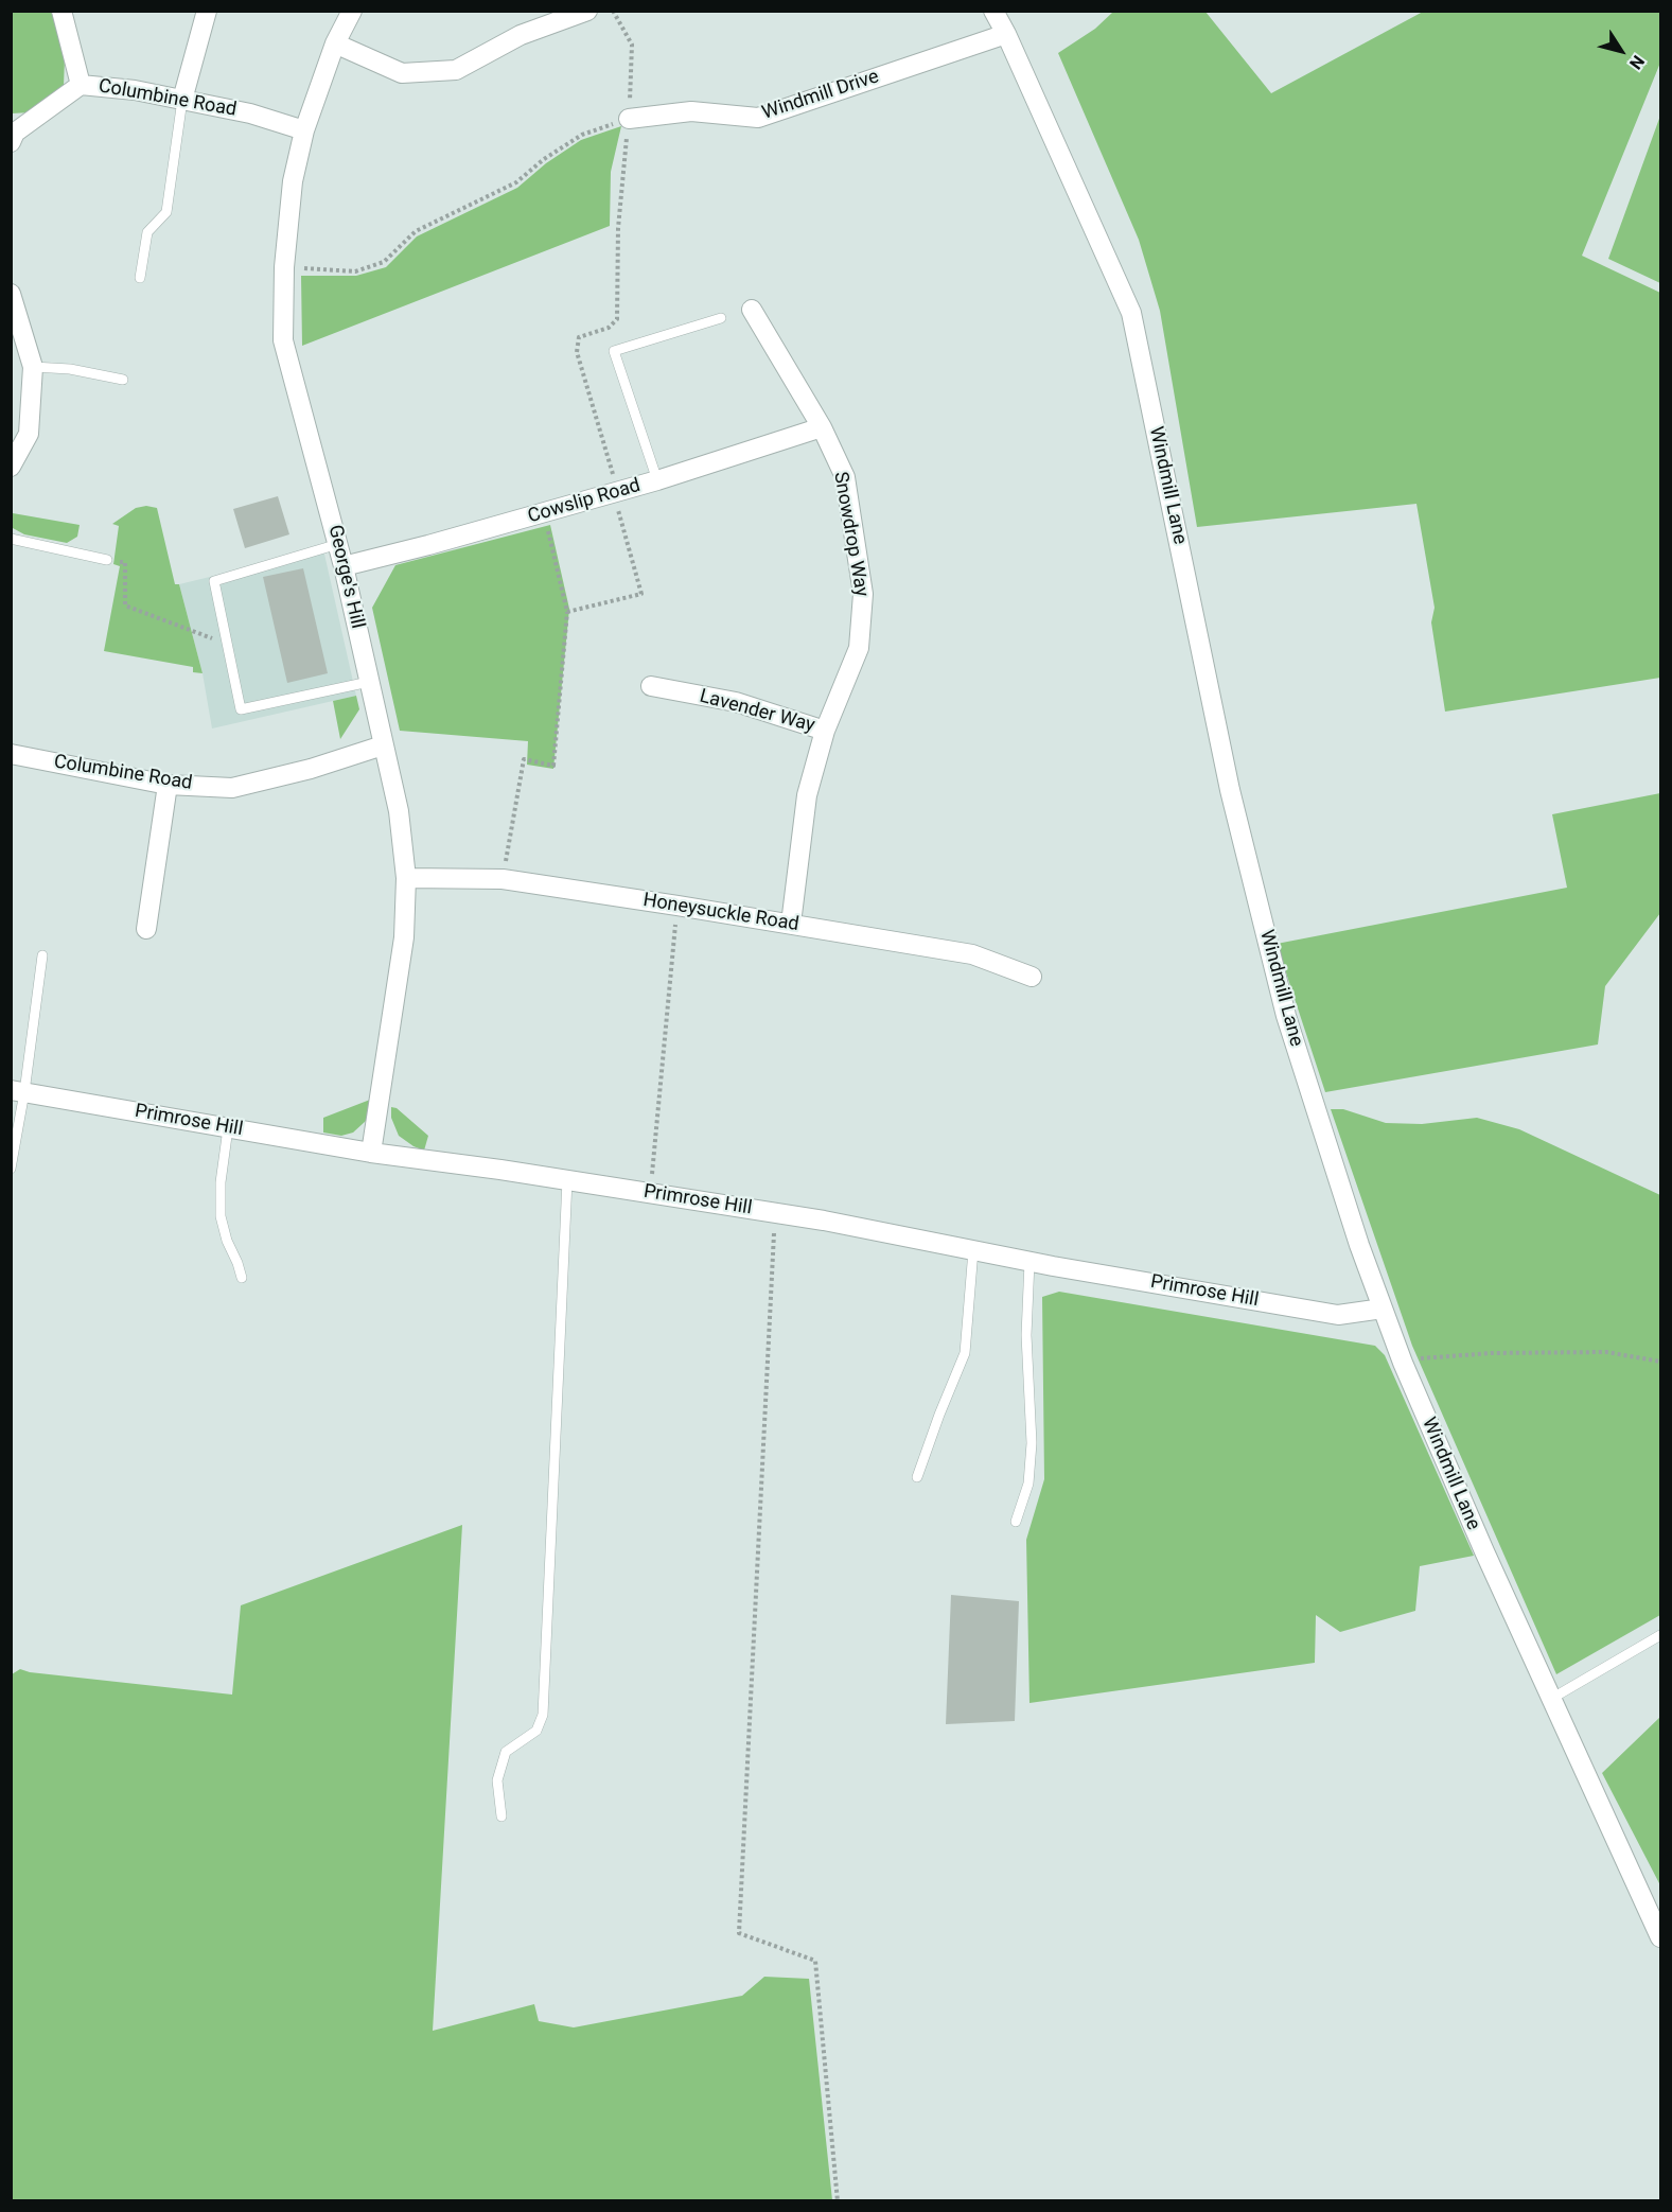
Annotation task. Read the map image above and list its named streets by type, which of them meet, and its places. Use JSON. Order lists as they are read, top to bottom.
{
  "streets": {
    "street": [
      "Windmill Drive",
      "Columbine Road",
      "Windmill Lane",
      "Cowslip Road",
      "Snowdrop Way",
      "George's Hill",
      "Lavender Way",
      "Honeysuckle Road",
      "Primrose Hill"
    ]
  },
  "crossings": [
    ["Windmill Drive", "Windmill Lane"],
    ["Columbine Road", "George's Hill"],
    ["Windmill Lane", "Primrose Hill"],
    ["Cowslip Road", "Snowdrop Way"],
    ["Cowslip Road", "George's Hill"],
    ["Snowdrop Way", "Lavender Way"],
    ["Snowdrop Way", "Honeysuckle Road"],
    ["George's Hill", "Honeysuckle Road"],
    ["George's Hill", "Primrose Hill"]
  ],
  "north": "bottom right"
}
